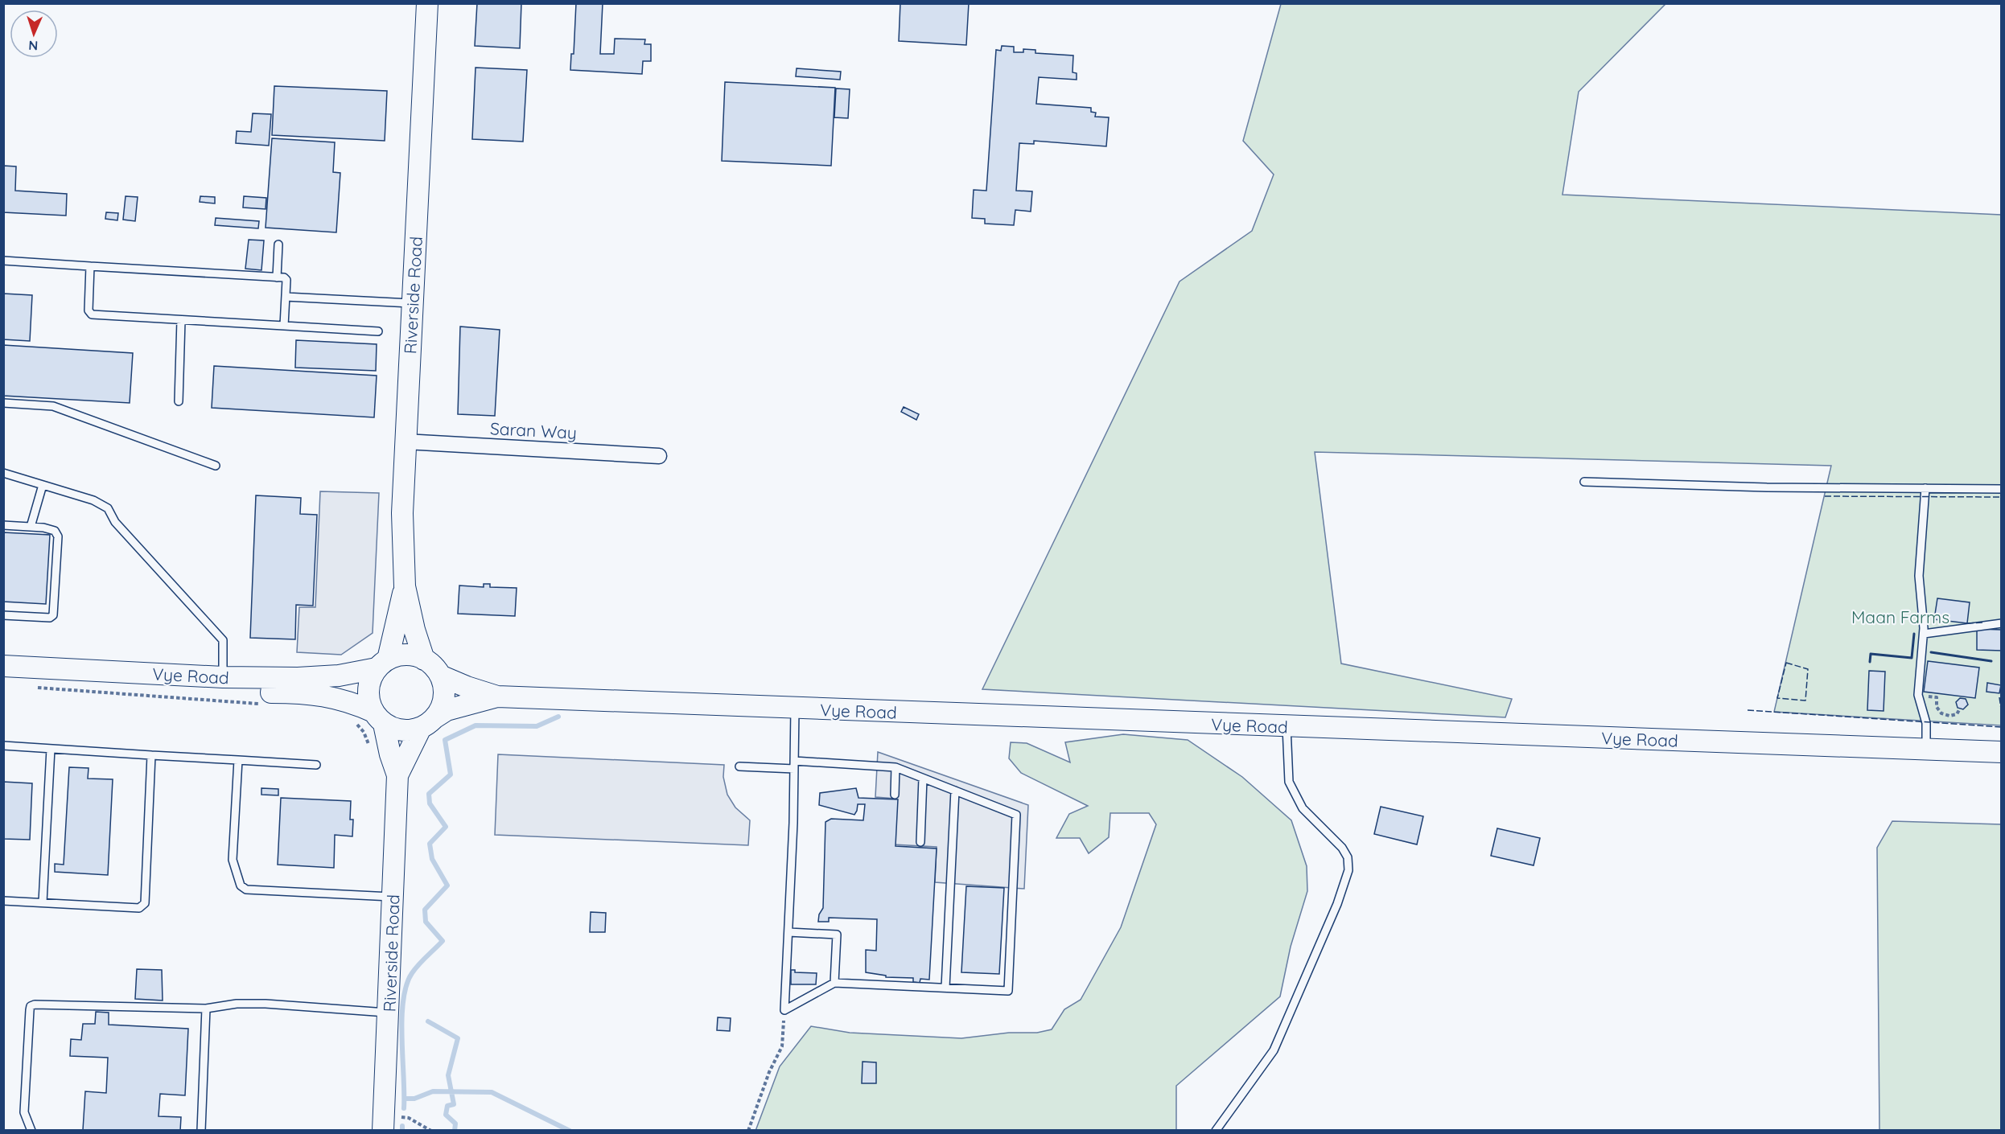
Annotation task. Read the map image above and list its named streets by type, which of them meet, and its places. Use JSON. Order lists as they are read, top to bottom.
{
  "streets": {
    "main road": ["Riverside Road", "Vye Road"],
    "street": ["Saran Way"]
  },
  "crossings": [
    ["Riverside Road", "Saran Way"],
    ["Riverside Road", "Vye Road"]
  ],
  "parks": ["Maan Farms"],
  "north": "bottom"
}
